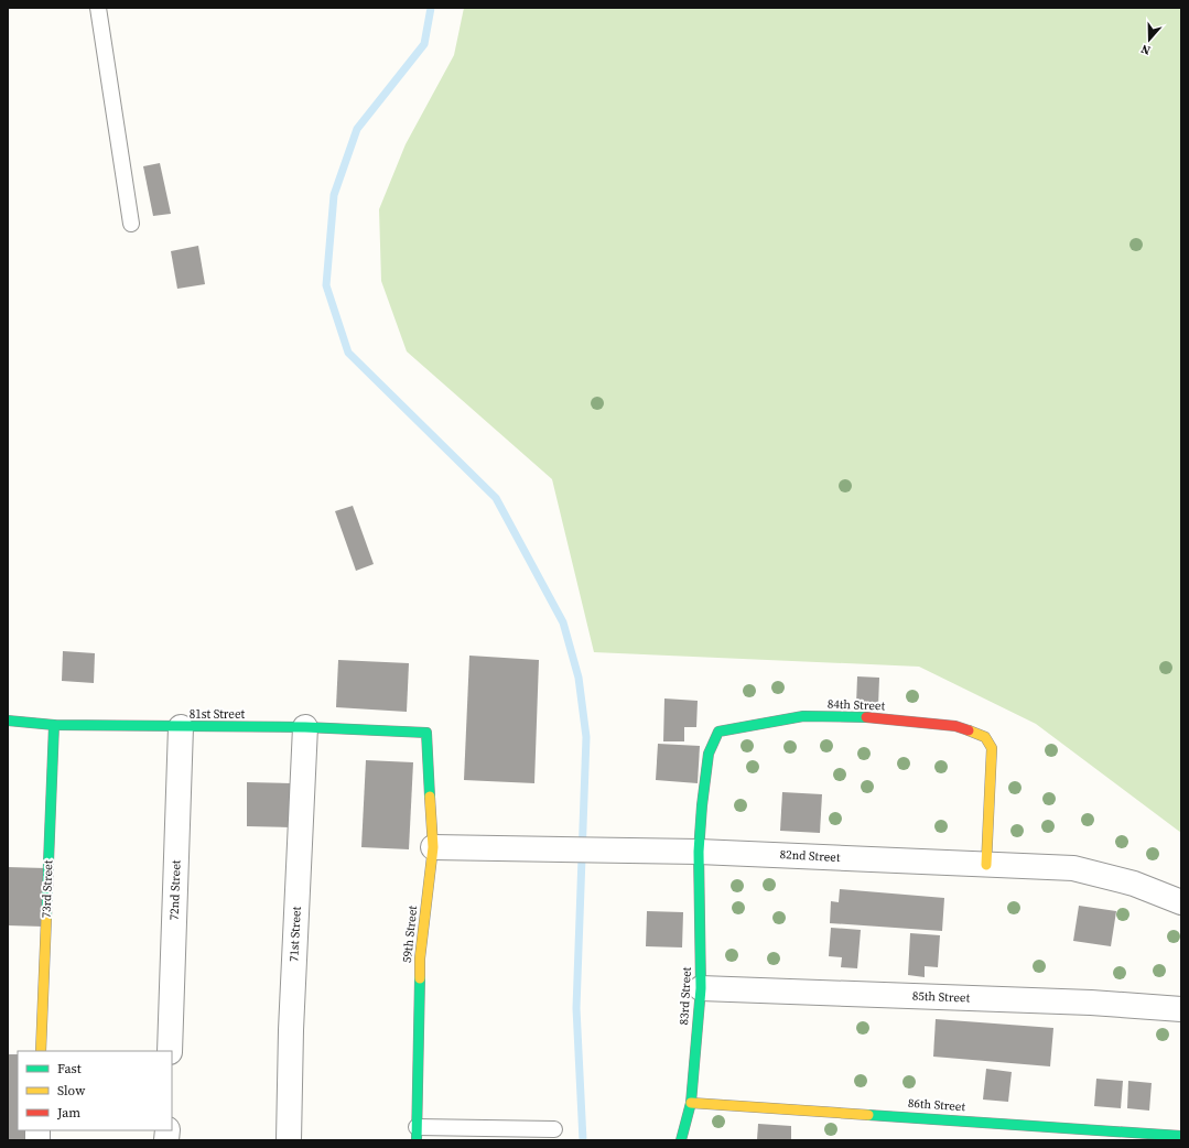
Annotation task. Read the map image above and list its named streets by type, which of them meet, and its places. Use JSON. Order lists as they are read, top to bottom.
{
  "streets": {
    "street": [
      "84th Street",
      "81st Street",
      "82nd Street",
      "73rd Street",
      "72nd Street",
      "71st Street",
      "59th Street",
      "83rd Street",
      "85th Street",
      "86th Street"
    ]
  },
  "crossings": [
    ["84th Street", "82nd Street"],
    ["84th Street", "83rd Street"],
    ["81st Street", "73rd Street"],
    ["81st Street", "72nd Street"],
    ["81st Street", "71st Street"],
    ["81st Street", "59th Street"],
    ["82nd Street", "59th Street"],
    ["82nd Street", "83rd Street"],
    ["83rd Street", "85th Street"],
    ["83rd Street", "86th Street"]
  ],
  "legend": ["Fast", "Slow", "Jam"],
  "north": "bottom"
}
